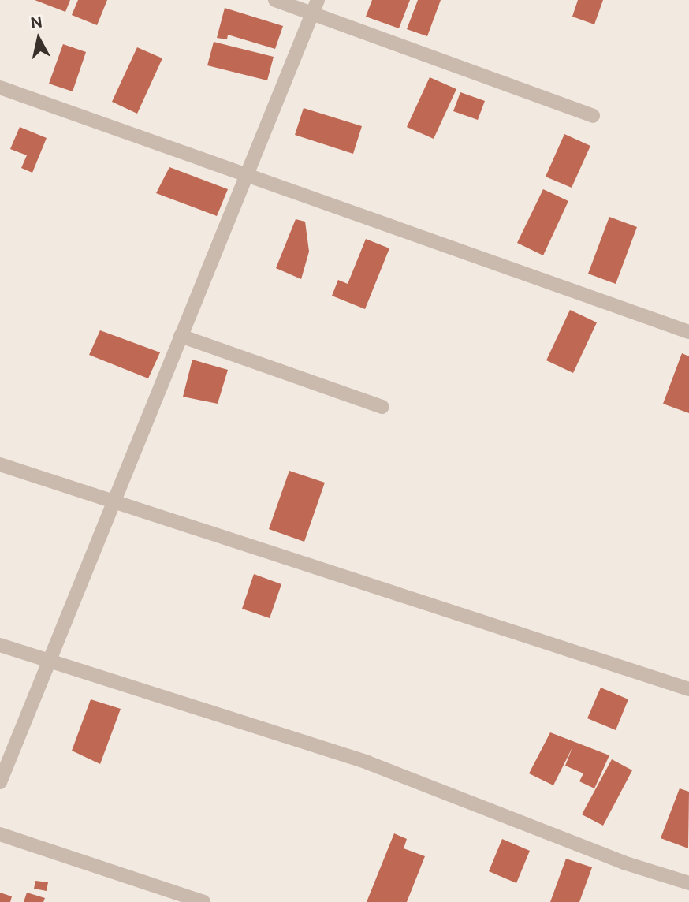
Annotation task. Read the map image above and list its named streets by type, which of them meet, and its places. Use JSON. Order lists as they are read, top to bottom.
{
  "north": "top"
}
